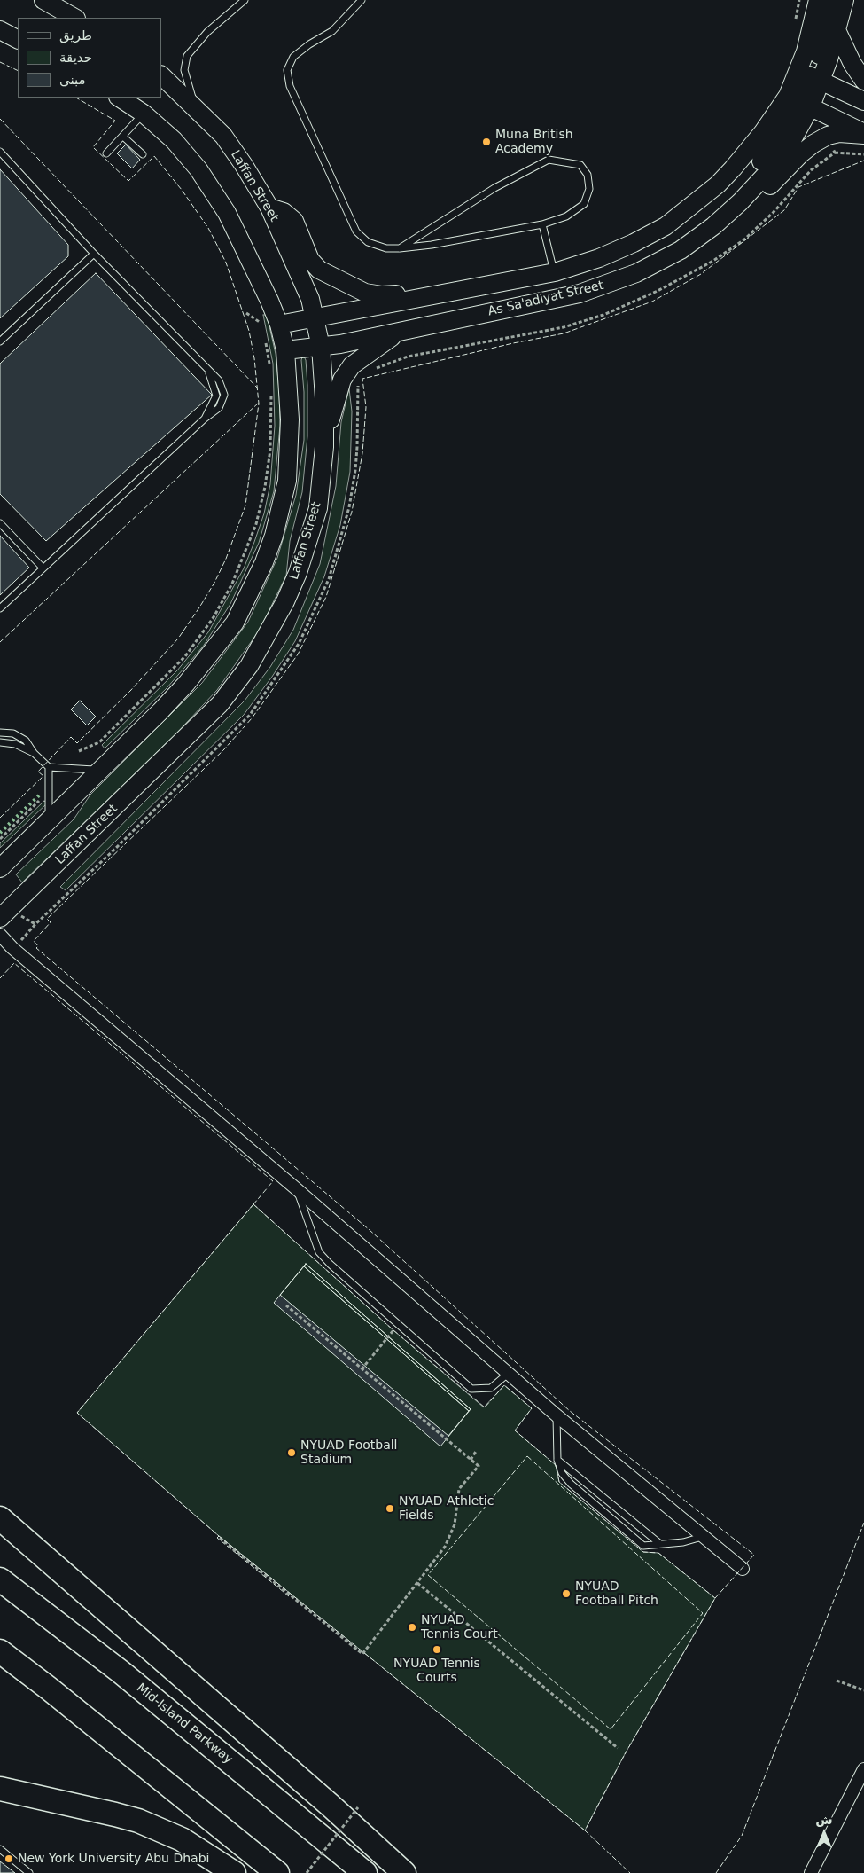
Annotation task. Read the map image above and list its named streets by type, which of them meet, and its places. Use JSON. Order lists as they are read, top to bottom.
{
  "streets": {
    "highway": ["Mid-Island Parkway"],
    "street": ["Laffan Street", "As Sa'adiyat Street"]
  },
  "crossings": [
    ["Laffan Street", "As Sa'adiyat Street"]
  ],
  "places": [
    "Muna British Academy",
    "NYUAD Football Stadium",
    "NYUAD Athletic Fields",
    "NYUAD Football Pitch",
    "NYUAD Tennis Court",
    "NYUAD Tennis Courts",
    "New York University Abu Dhabi"
  ],
  "legend": ["طريق", "حديقة", "مبنى"],
  "north": "top"
}
